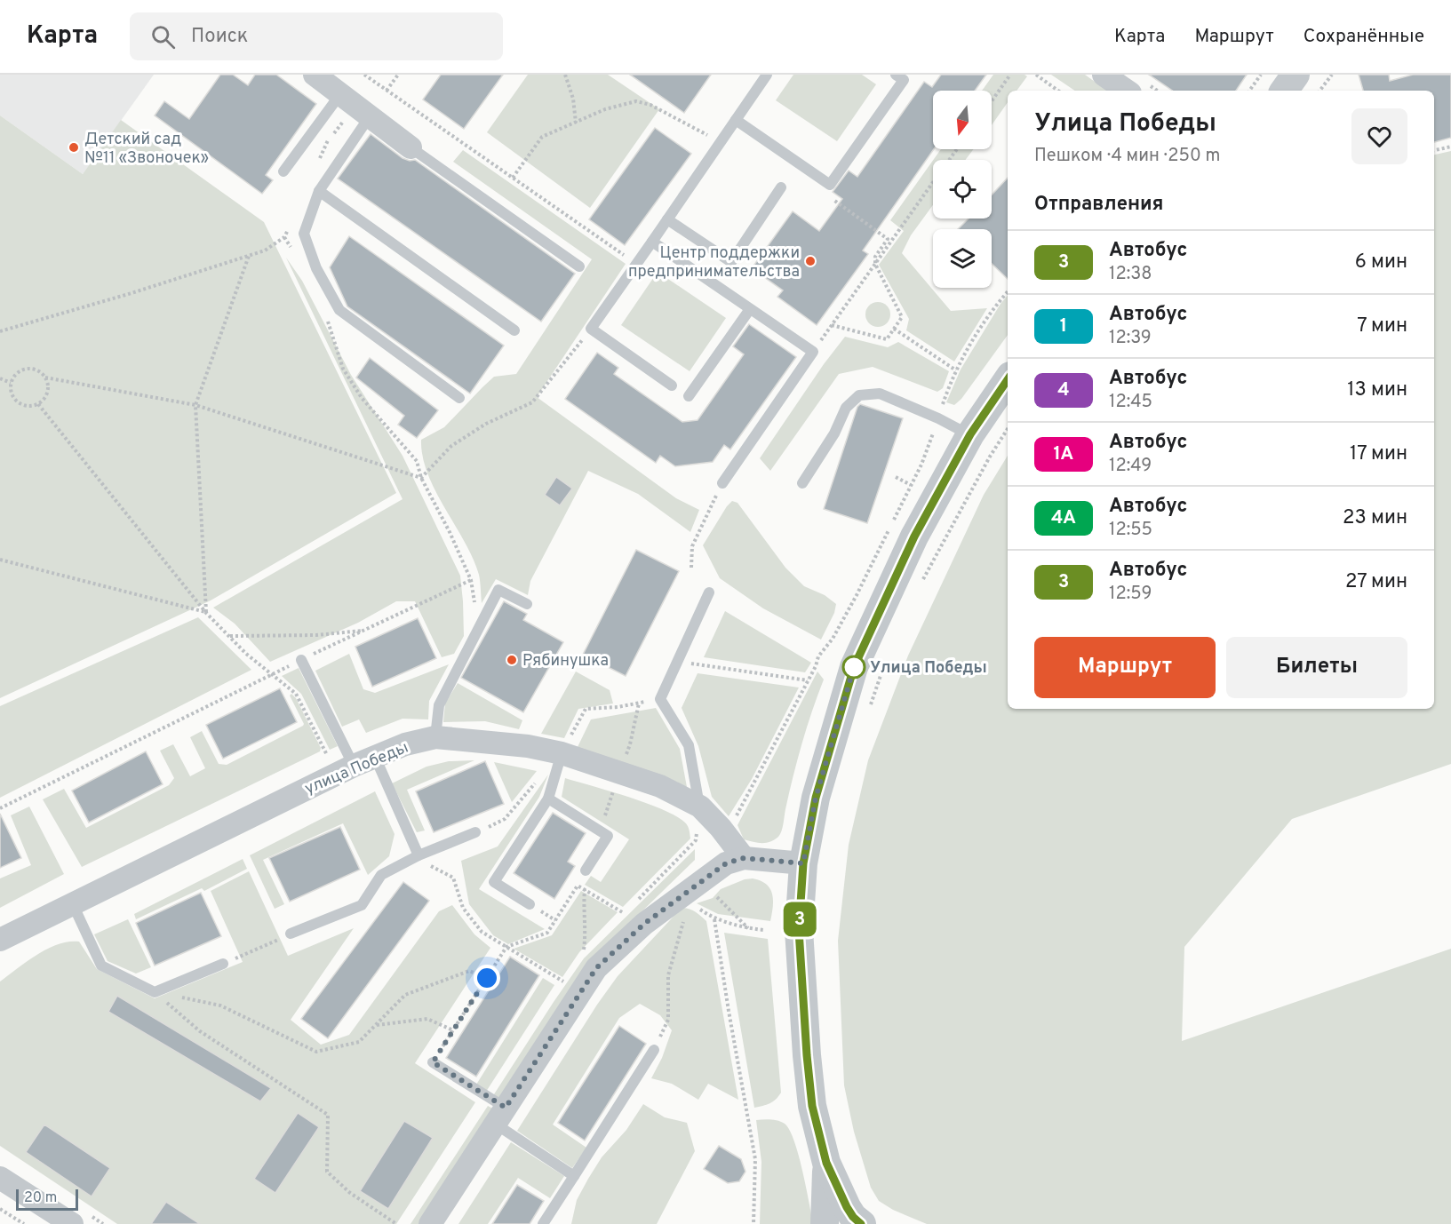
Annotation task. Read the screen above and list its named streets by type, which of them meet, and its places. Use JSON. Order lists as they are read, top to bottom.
{
  "streets": {
    "street": ["улица Победы"]
  },
  "places": [
    "Детский сад №11 «Звоночек»",
    "Центр поддержки предпринимательства",
    "Рябинушка",
    "Улица Победы"
  ],
  "lines": ["bus line 3"],
  "scale_bar": "20 m",
  "north": "bottom",
  "page": {
    "header": "Карта",
    "search": "Поиск",
    "nav": ["Карта", "Маршрут", "Сохранённые"],
    "on_map": "3",
    "heading": [
      ["Улица Победы", "Пешком · 4 мин · 250 m"],
      "Отправления"
    ],
    "list": [
      {
        "mark": "3",
        "name": "Автобус",
        "note": "12:38",
        "value": "6 мин"
      },
      {
        "mark": "1",
        "name": "Автобус",
        "note": "12:39",
        "value": "7 мин"
      },
      {
        "mark": "4",
        "name": "Автобус",
        "note": "12:45",
        "value": "13 мин"
      },
      {
        "mark": "1А",
        "name": "Автобус",
        "note": "12:49",
        "value": "17 мин"
      },
      {
        "mark": "4А",
        "name": "Автобус",
        "note": "12:55",
        "value": "23 мин"
      },
      {
        "mark": "3",
        "name": "Автобус",
        "note": "12:59",
        "value": "27 мин"
      }
    ],
    "buttons": ["Маршрут", "Билеты"],
    "scale": "20 m"
  }
}
